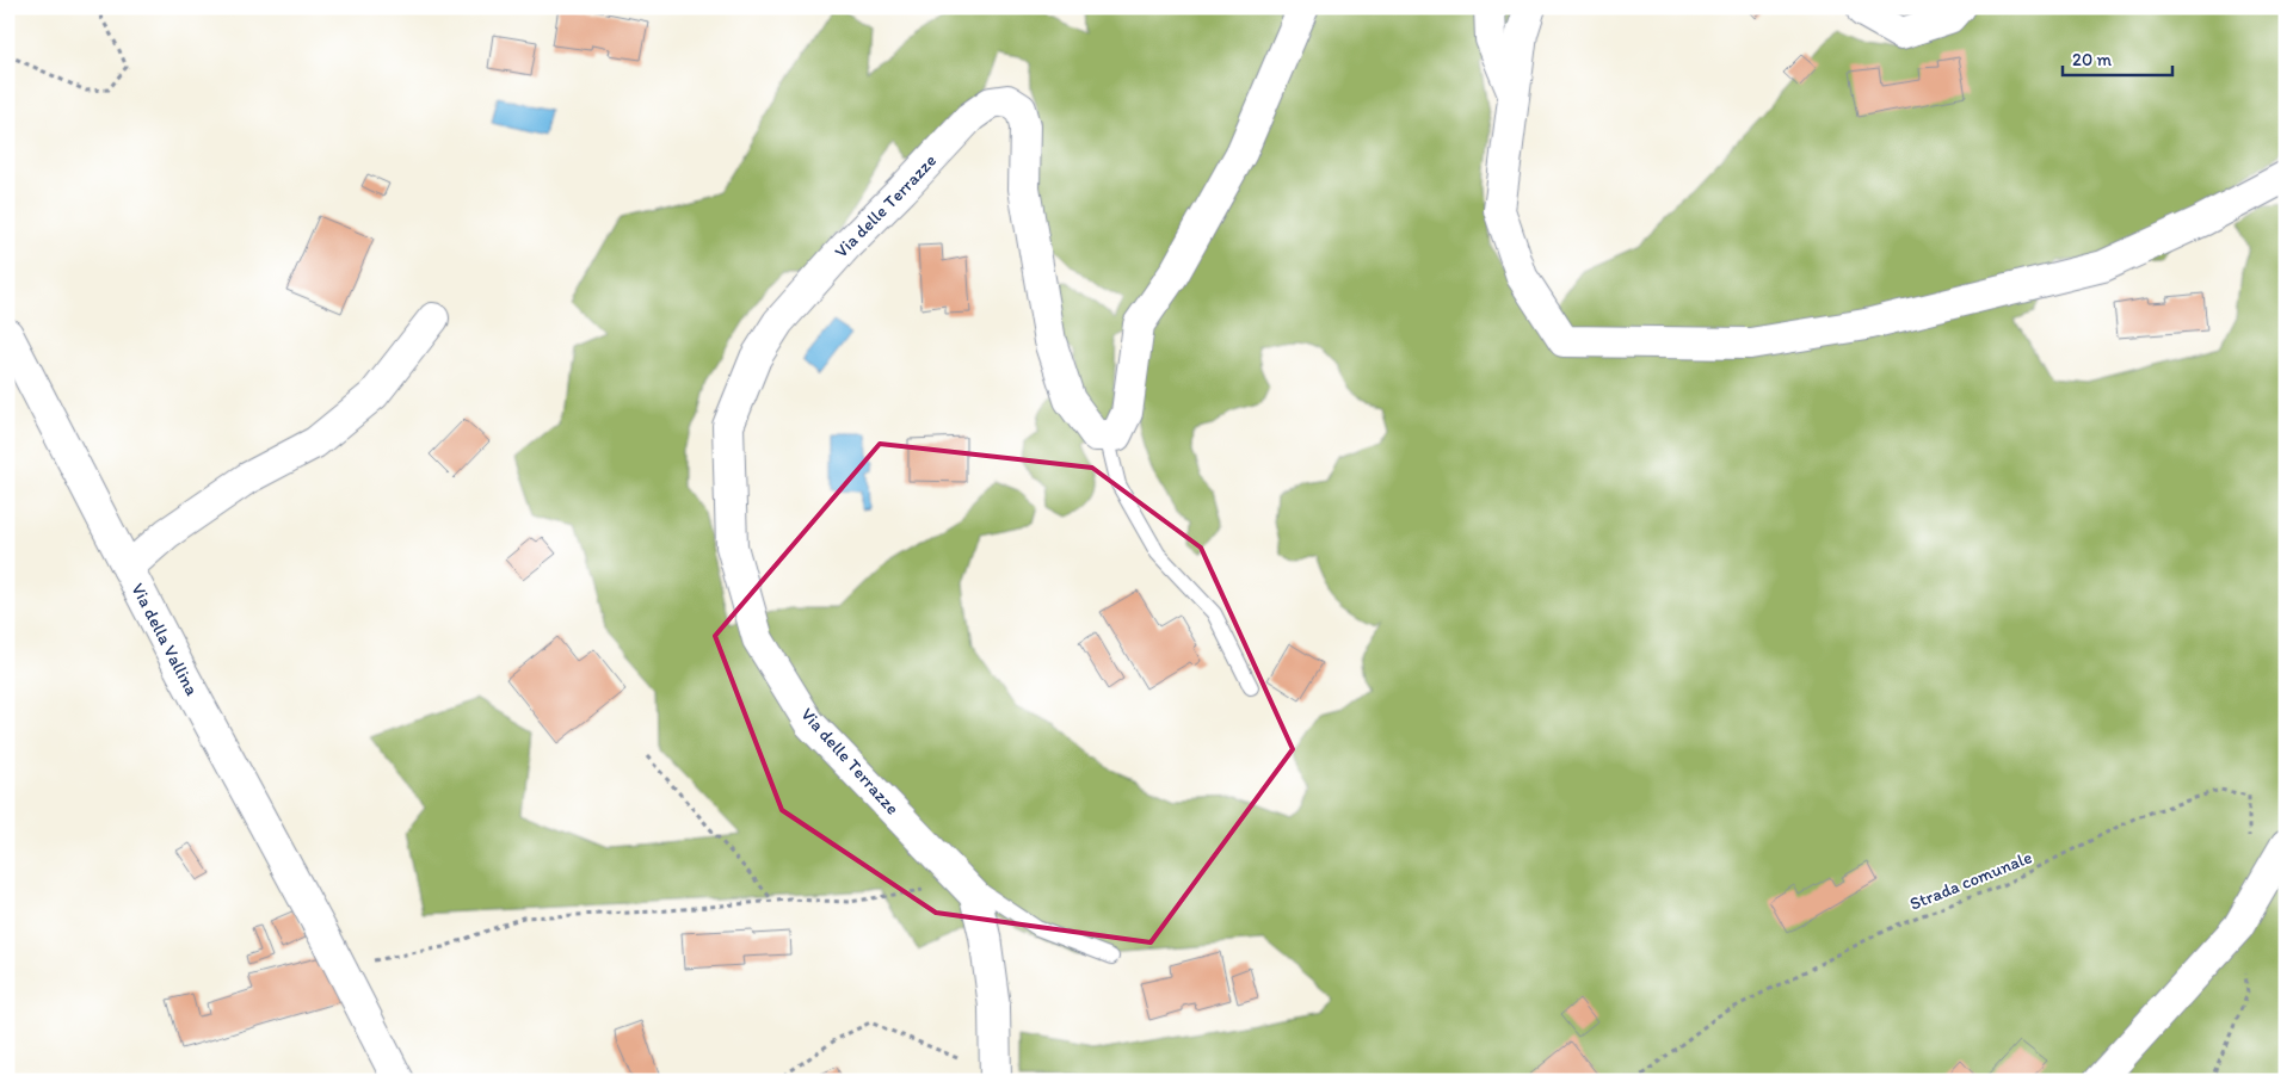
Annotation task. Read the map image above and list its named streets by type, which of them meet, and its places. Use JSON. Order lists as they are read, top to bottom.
{
  "streets": {
    "street": ["Via delle Terrazze", "Via della Vallina"],
    "path": ["Strada comunale"]
  },
  "scale_bar": "20 m"
}
